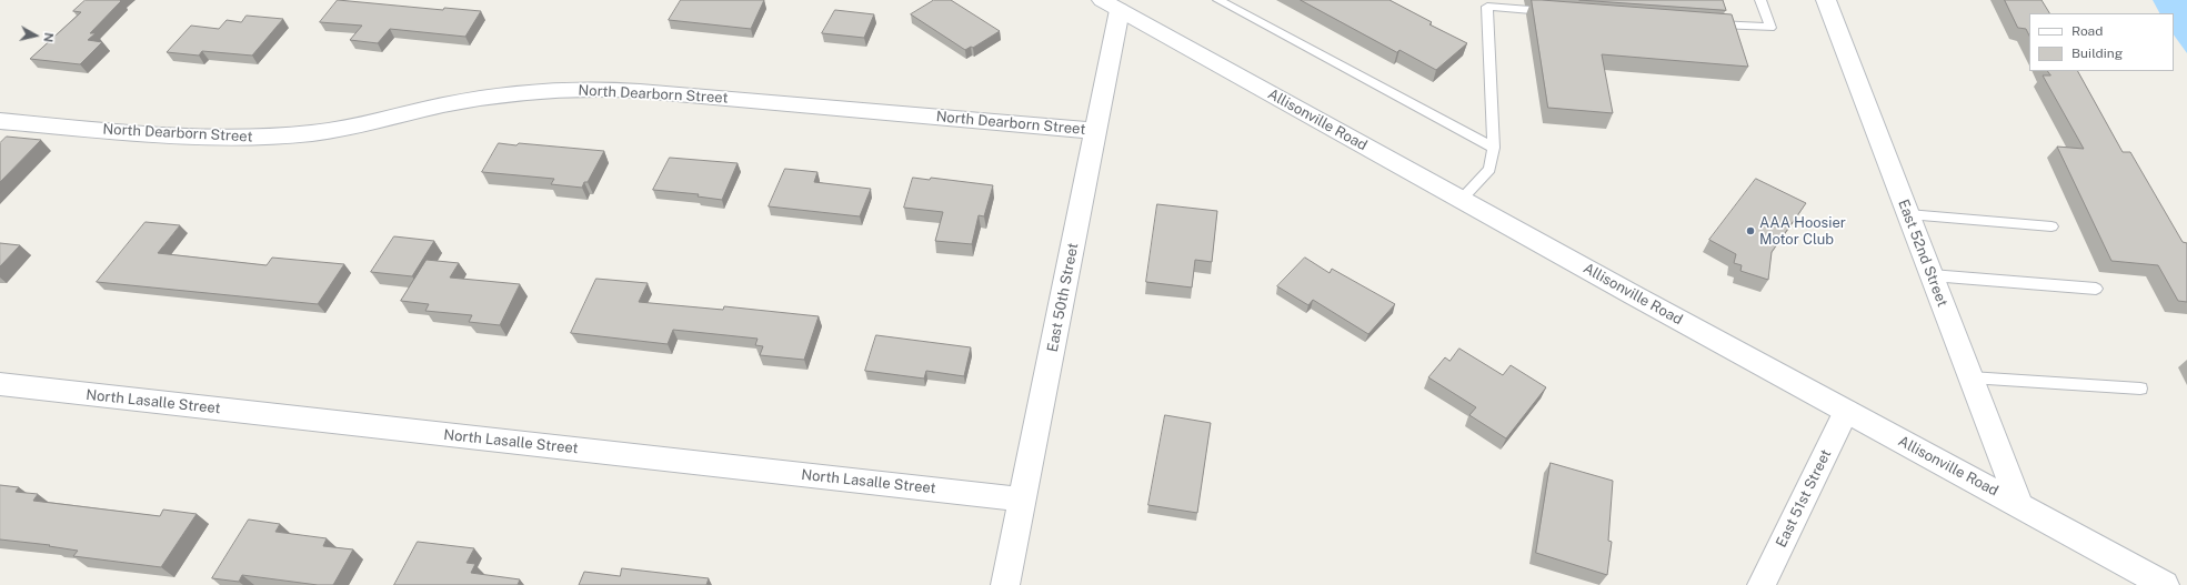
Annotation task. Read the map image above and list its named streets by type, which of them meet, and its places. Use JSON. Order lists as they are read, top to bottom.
{
  "streets": {
    "street": [
      "North Dearborn Street",
      "Allisonville Road",
      "East 52nd Street",
      "East 50th Street",
      "North Lasalle Street",
      "East 51st Street"
    ]
  },
  "crossings": [
    ["North Dearborn Street", "East 50th Street"],
    ["Allisonville Road", "East 52nd Street"],
    ["Allisonville Road", "East 50th Street"],
    ["Allisonville Road", "East 51st Street"],
    ["East 50th Street", "North Lasalle Street"]
  ],
  "places": ["AAA Hoosier Motor Club"],
  "legend": ["Road", "Building"],
  "north": "right"
}
